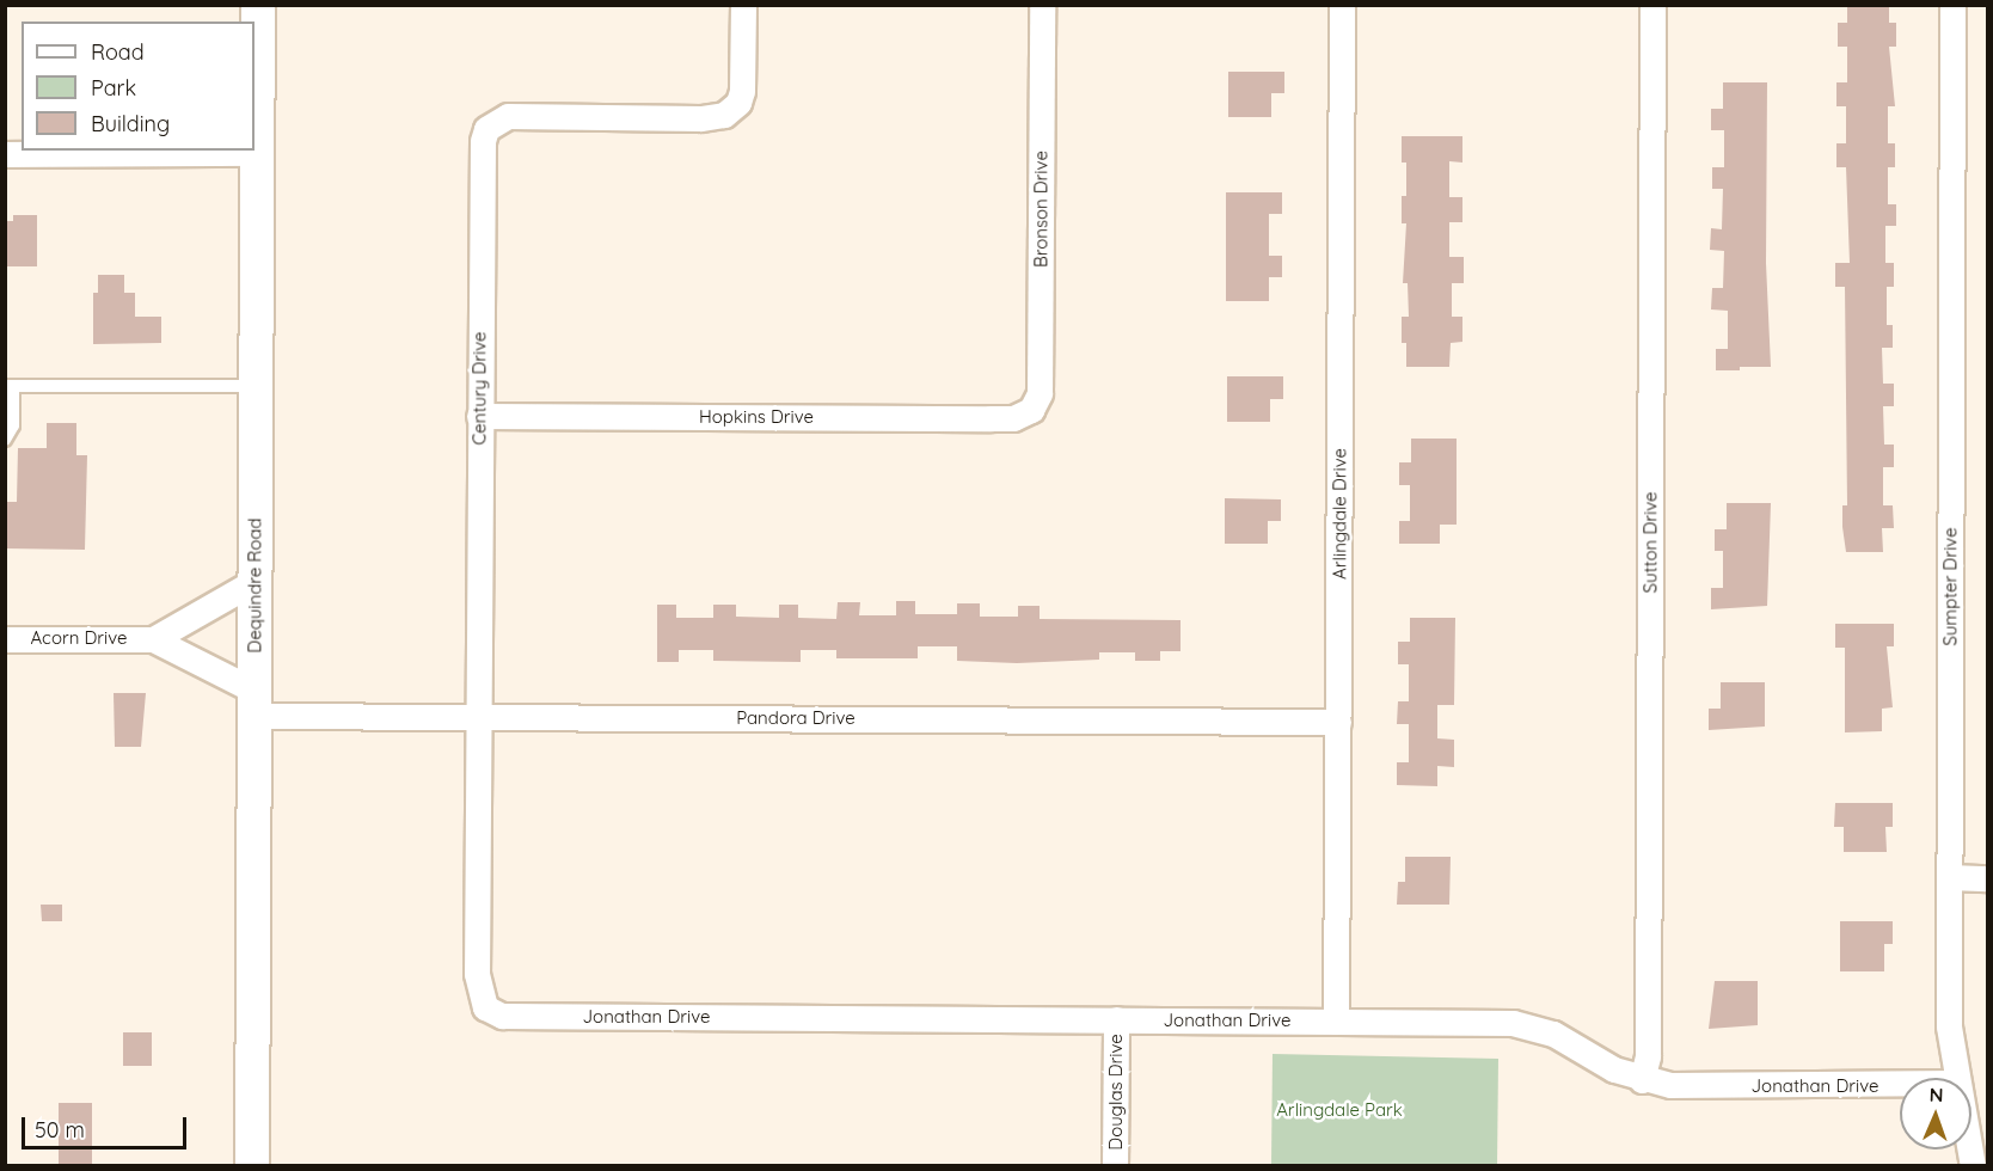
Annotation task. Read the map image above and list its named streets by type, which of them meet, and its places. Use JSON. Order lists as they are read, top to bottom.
{
  "streets": {
    "main road": ["Dequindre Road"],
    "street": [
      "Bronson Drive",
      "Century Drive",
      "Hopkins Drive",
      "Arlingdale Drive",
      "Sutton Drive",
      "Sumpter Drive",
      "Acorn Drive",
      "Pandora Drive",
      "Jonathan Drive",
      "Douglas Drive"
    ]
  },
  "crossings": [
    ["Bronson Drive", "Hopkins Drive"],
    ["Century Drive", "Hopkins Drive"],
    ["Century Drive", "Pandora Drive"],
    ["Century Drive", "Jonathan Drive"],
    ["Arlingdale Drive", "Pandora Drive"],
    ["Arlingdale Drive", "Jonathan Drive"],
    ["Sutton Drive", "Jonathan Drive"],
    ["Dequindre Road", "Acorn Drive"],
    ["Dequindre Road", "Pandora Drive"],
    ["Acorn Drive", "Pandora Drive"],
    ["Jonathan Drive", "Douglas Drive"]
  ],
  "parks": ["Arlingdale Park"],
  "legend": ["Road", "Park", "Building"],
  "scale_bar": "50 m",
  "north": "top"
}
